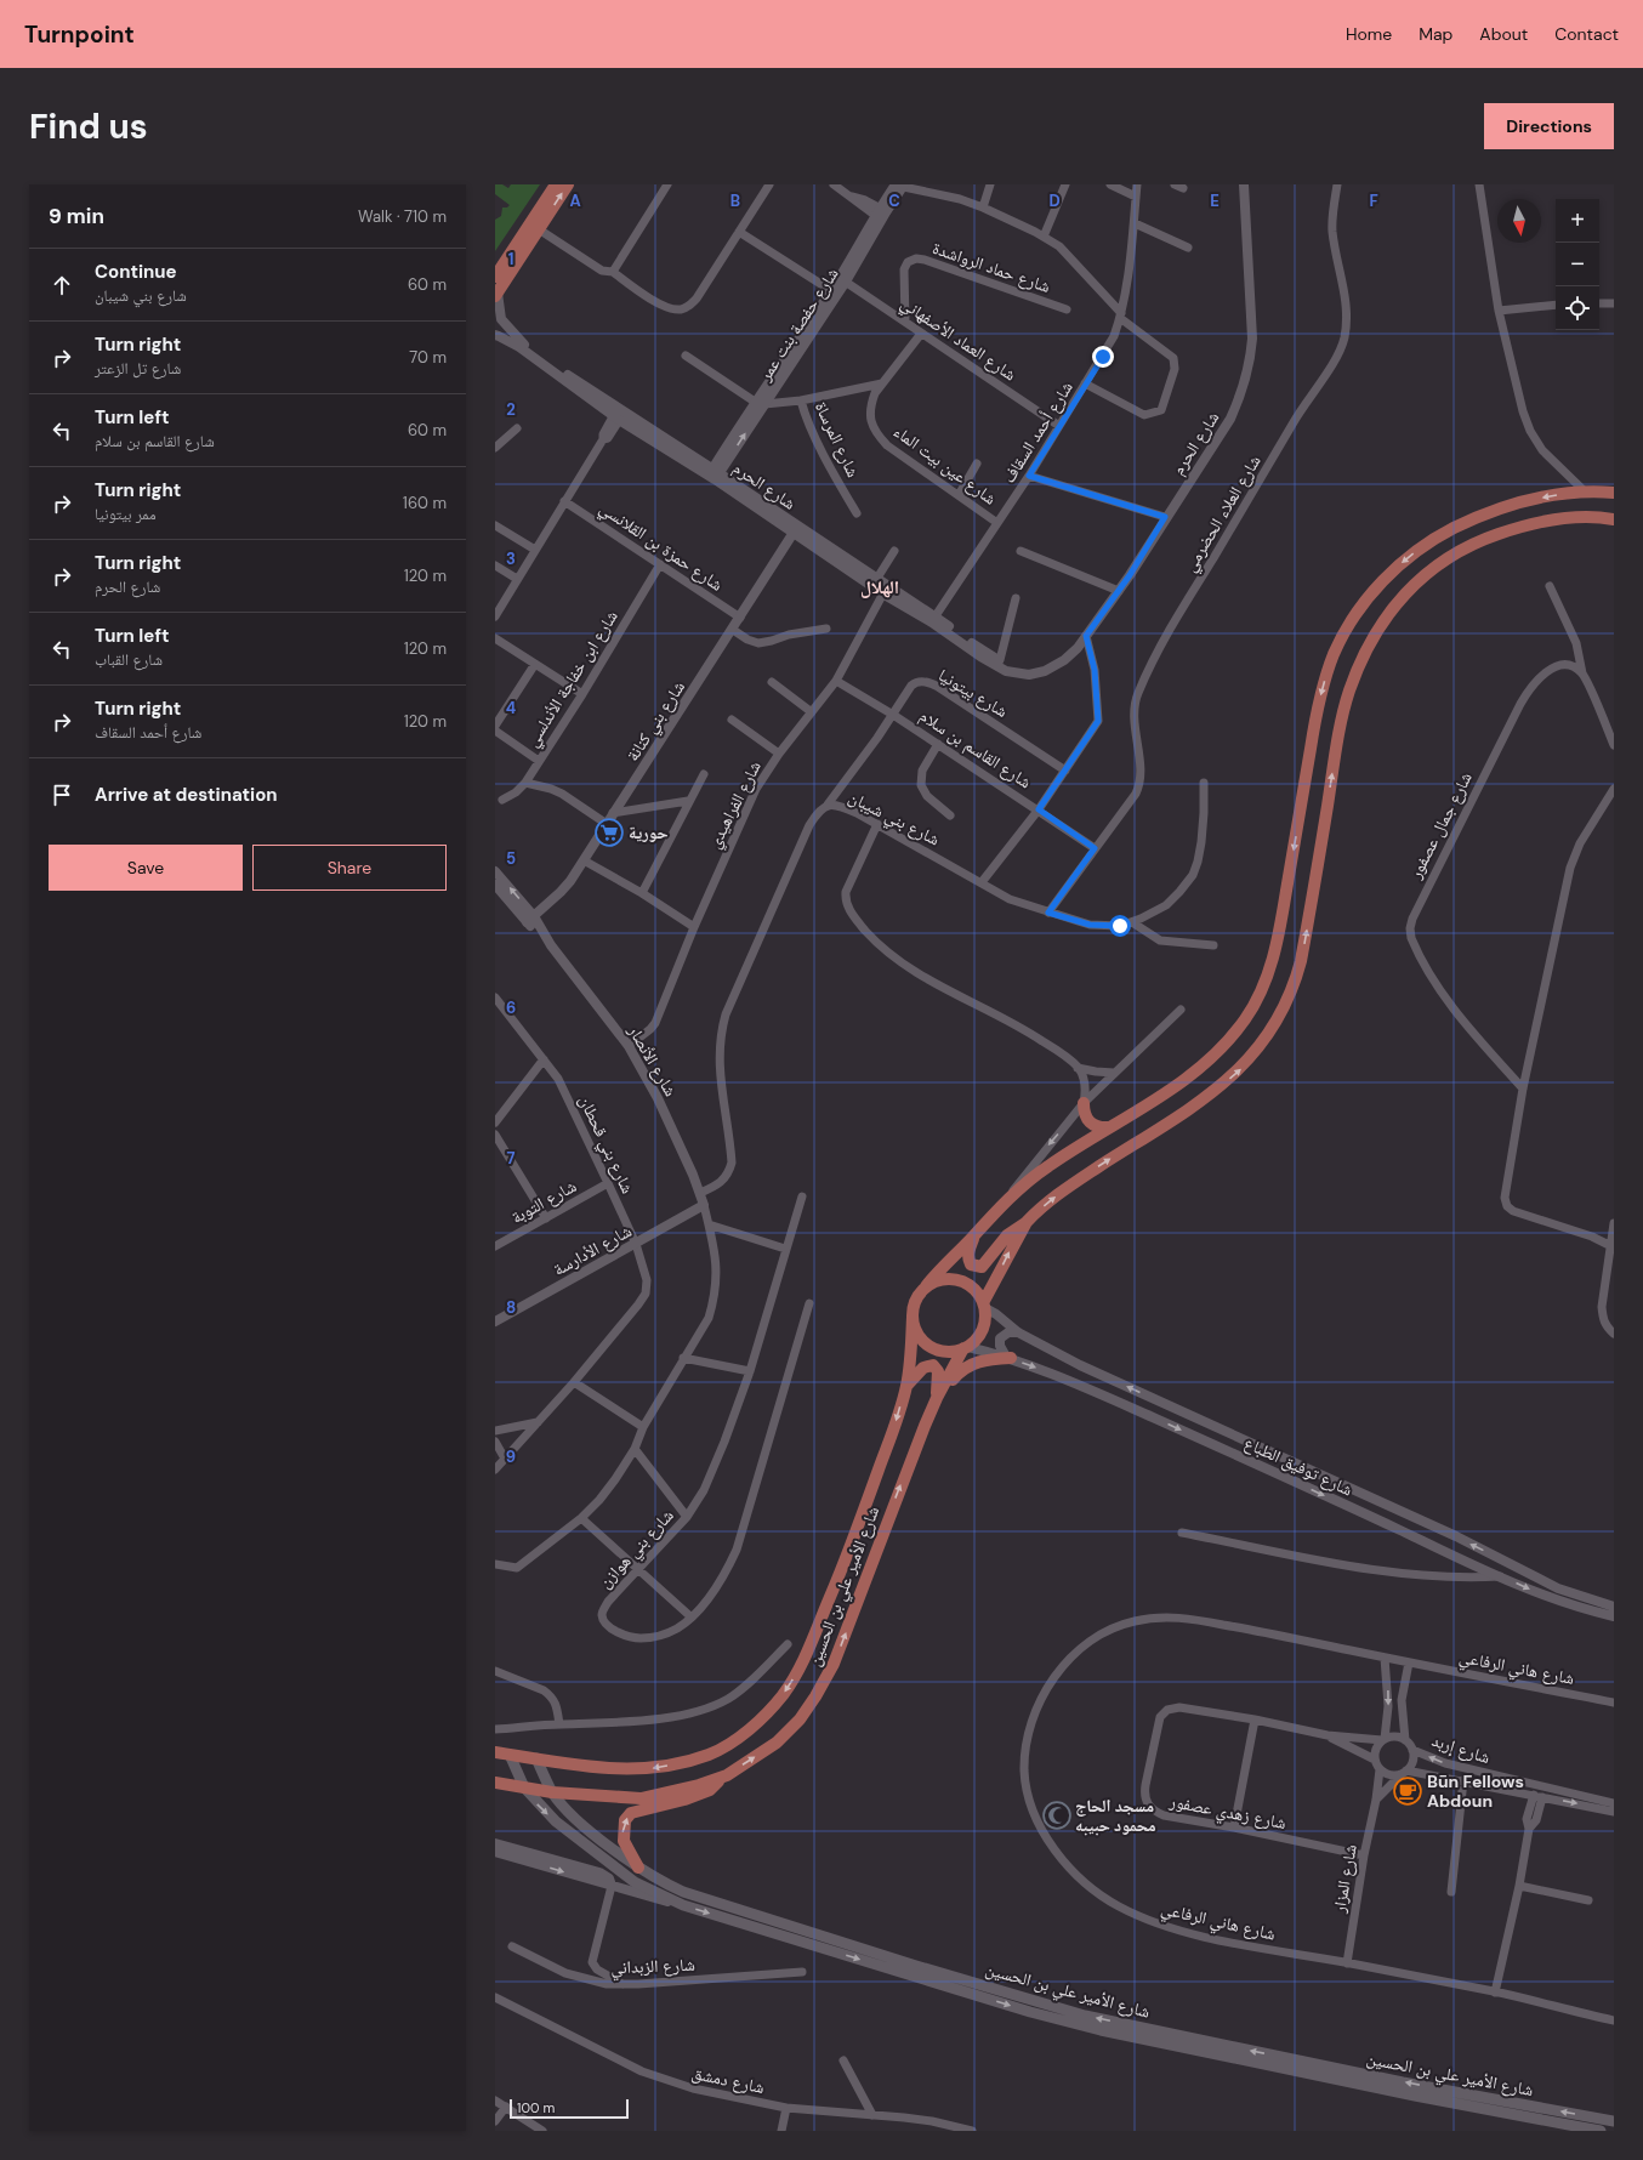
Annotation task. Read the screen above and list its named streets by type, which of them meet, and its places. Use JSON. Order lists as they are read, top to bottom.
{
  "streets": {
    "main road": ["شارع الأمير علي بن الحسين"],
    "street": [
      "شارع حماد الرواشدة",
      "شارع حفصة بنت عمر",
      "شارع العماد الأصفهاني",
      "شارع أحمد السقاف",
      "شارع المرساة",
      "شارع الحرم",
      "شارع عين بيت الماء",
      "شارع العلاء الحضرمي",
      "شارع حمزة بن القلانسي",
      "شارع ابن خفاجة الأندلسي",
      "شارع بيتونيا",
      "شارع بني كنانة",
      "شارع القاسم بن سلام",
      "شارع الفراهيدي",
      "شارع بني شيبان",
      "شارع جمال عصفور",
      "شارع الأنصار",
      "شارع بني قحطان",
      "شارع التوبة",
      "شارع الأدارسة",
      "شارع توفيق الطباع",
      "شارع بني هوازن",
      "شارع هاني الرفاعي",
      "شارع إربد",
      "شارع زهدي عصفور",
      "شارع المزار",
      "شارع الزبداني",
      "شارع دمشق"
    ]
  },
  "crossings": [
    ["شارع حماد الرواشدة", "شارع العماد الأصفهاني"],
    ["شارع حفصة بنت عمر", "شارع العماد الأصفهاني"],
    ["شارع حفصة بنت عمر", "شارع الحرم"],
    ["شارع العماد الأصفهاني", "شارع أحمد السقاف"],
    ["شارع العماد الأصفهاني", "شارع عين بيت الماء"],
    ["شارع أحمد السقاف", "شارع الحرم"],
    ["شارع أحمد السقاف", "شارع عين بيت الماء"],
    ["شارع المرساة", "شارع عين بيت الماء"],
    ["شارع الحرم", "شارع بني كنانة"],
    ["شارع الحرم", "شارع الفراهيدي"],
    ["شارع العلاء الحضرمي", "شارع القاسم بن سلام"],
    ["شارع العلاء الحضرمي", "شارع بني شيبان"],
    ["شارع حمزة بن القلانسي", "شارع ابن خفاجة الأندلسي"],
    ["شارع حمزة بن القلانسي", "شارع بني كنانة"],
    ["شارع بيتونيا", "شارع القاسم بن سلام"],
    ["شارع بيتونيا", "شارع بني شيبان"],
    ["شارع بني كنانة", "شارع الأنصار"],
    ["شارع القاسم بن سلام", "شارع الفراهيدي"],
    ["شارع الفراهيدي", "شارع الأنصار"],
    ["شارع بني شيبان", "شارع الأنصار"],
    ["شارع الأنصار", "شارع الأدارسة"],
    ["شارع بني قحطان", "شارع التوبة"],
    ["شارع بني قحطان", "شارع الأدارسة"],
    ["شارع توفيق الطباع", "شارع الأمير علي بن الحسين"],
    ["شارع هاني الرفاعي", "شارع المزار"],
    ["شارع إربد", "شارع زهدي عصفور"],
    ["شارع إربد", "شارع المزار"],
    ["شارع زهدي عصفور", "شارع المزار"]
  ],
  "districts": ["الهلال"],
  "places": {
    "supermarket": ["حورية"],
    "cafe": ["Būn Fellows Abdoun"],
    "mosque": ["مسجد الحاج محمود حبيبه"]
  },
  "scale_bar": "100 m",
  "north": "bottom",
  "page": {
    "header": "Turnpoint",
    "nav": [
      "Home",
      "Map",
      "About",
      "Contact"
    ],
    "buttons": [
      "Directions",
      ["Save", "Share"]
    ],
    "title": "Find us",
    "heading": ["9 min", "Walk · 710 m"],
    "map_buttons": ["+", "−"],
    "list": [
      ["Continue", "شارع بني شيبان", "60 m"],
      ["Turn right", "شارع تل الزعتر", "70 m"],
      ["Turn left", "شارع القاسم بن سلام", "60 m"],
      ["Turn right", "ممر بيتونيا", "160 m"],
      ["Turn right", "شارع الحرم", "120 m"],
      ["Turn left", "شارع القباب", "120 m"],
      ["Turn right", "شارع أحمد السقاف", "120 m"],
      "Arrive at destination"
    ],
    "scale": "100 m"
  },
  "grid": {
    "columns": [
      "A",
      "B",
      "C",
      "D",
      "E",
      "F"
    ],
    "rows": [
      "1",
      "2",
      "3",
      "4",
      "5",
      "6",
      "7",
      "8",
      "9"
    ]
  }
}
